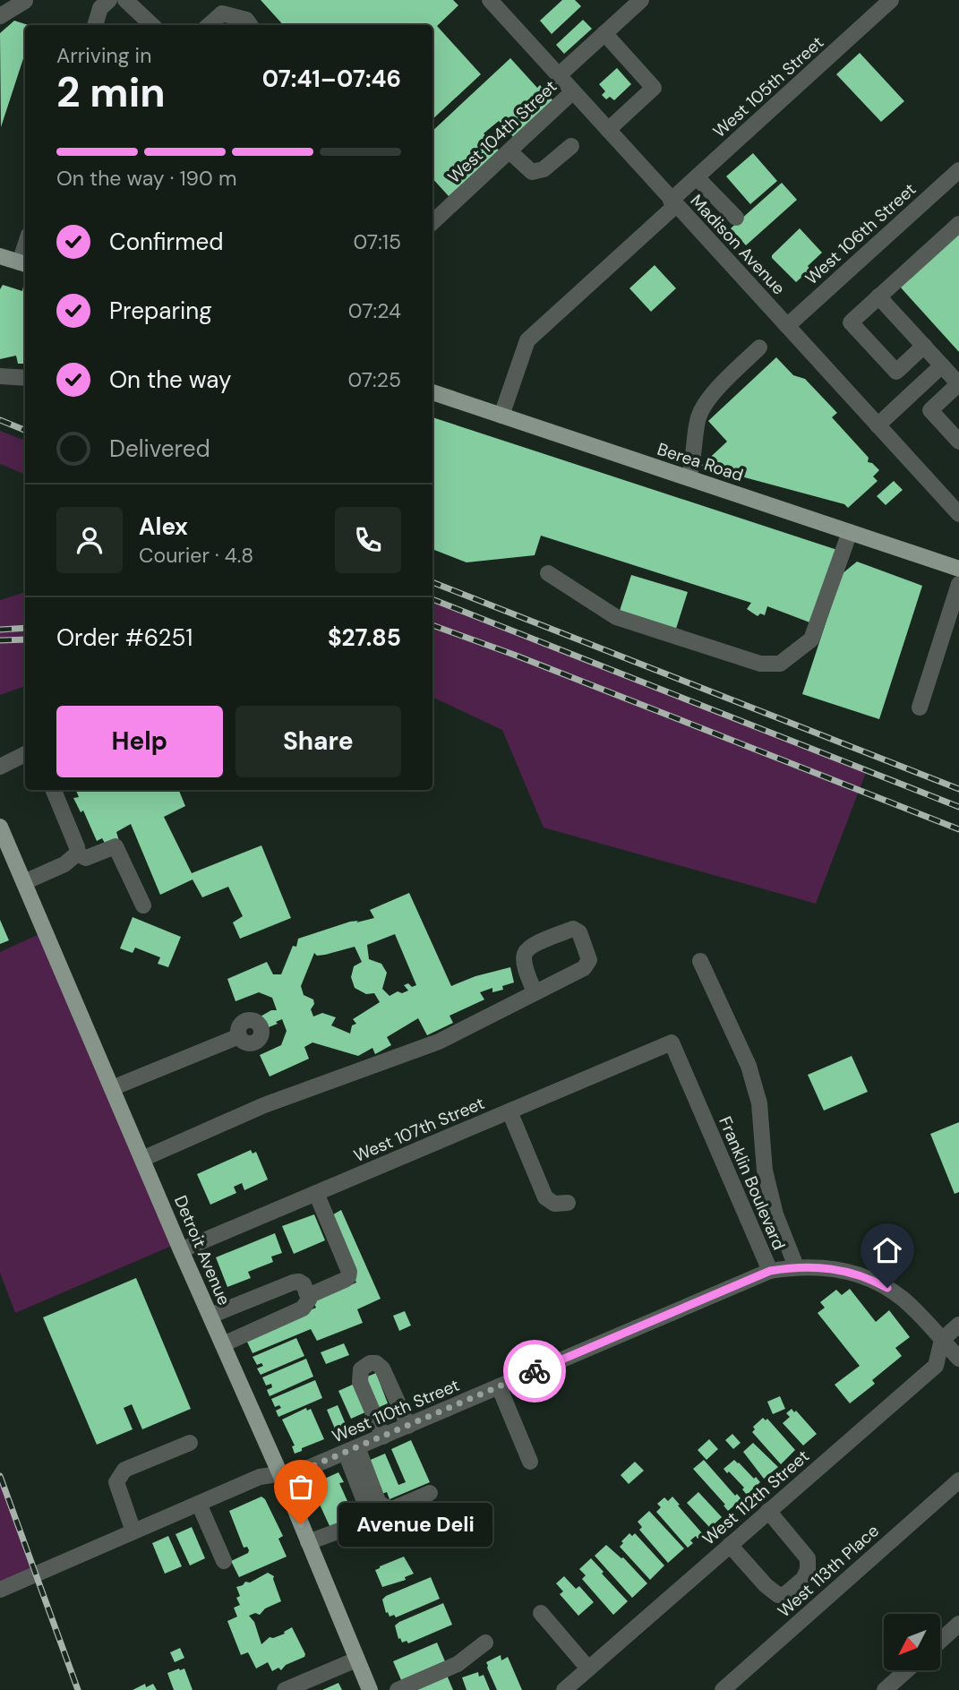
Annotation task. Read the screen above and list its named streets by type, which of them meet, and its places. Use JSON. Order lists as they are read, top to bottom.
{
  "streets": {
    "main road": ["Berea Road", "Detroit Avenue"],
    "street": [
      "West 105th Street",
      "West 104th Street",
      "West 106th Street",
      "Madison Avenue",
      "West 107th Street",
      "Franklin Boulevard",
      "West 110th Street",
      "West 112th Street",
      "West 113th Place"
    ]
  },
  "crossings": [
    ["West 105th Street", "Madison Avenue"],
    ["West 105th Street", "Berea Road"],
    ["West 104th Street", "Madison Avenue"],
    ["West 106th Street", "Madison Avenue"],
    ["West 107th Street", "Franklin Boulevard"],
    ["West 107th Street", "Detroit Avenue"],
    ["Franklin Boulevard", "West 110th Street"],
    ["Franklin Boulevard", "West 112th Street"],
    ["Detroit Avenue", "West 110th Street"]
  ],
  "places": ["Avenue Deli"],
  "north": "bottom left",
  "page": {
    "heading": ["2 min", "Arriving in", "07:41–07:46"],
    "panel": [
      "Alex",
      "Courier · 4.8",
      "Order #6251",
      "$27.85"
    ],
    "bar": "On the way · 190 m",
    "list": [
      ["Confirmed", "07:15"],
      ["Preparing", "07:24"],
      ["On the way", "07:25"],
      "Delivered"
    ],
    "buttons": ["Help", "Share"],
    "bubble": "Avenue Deli"
  }
}
